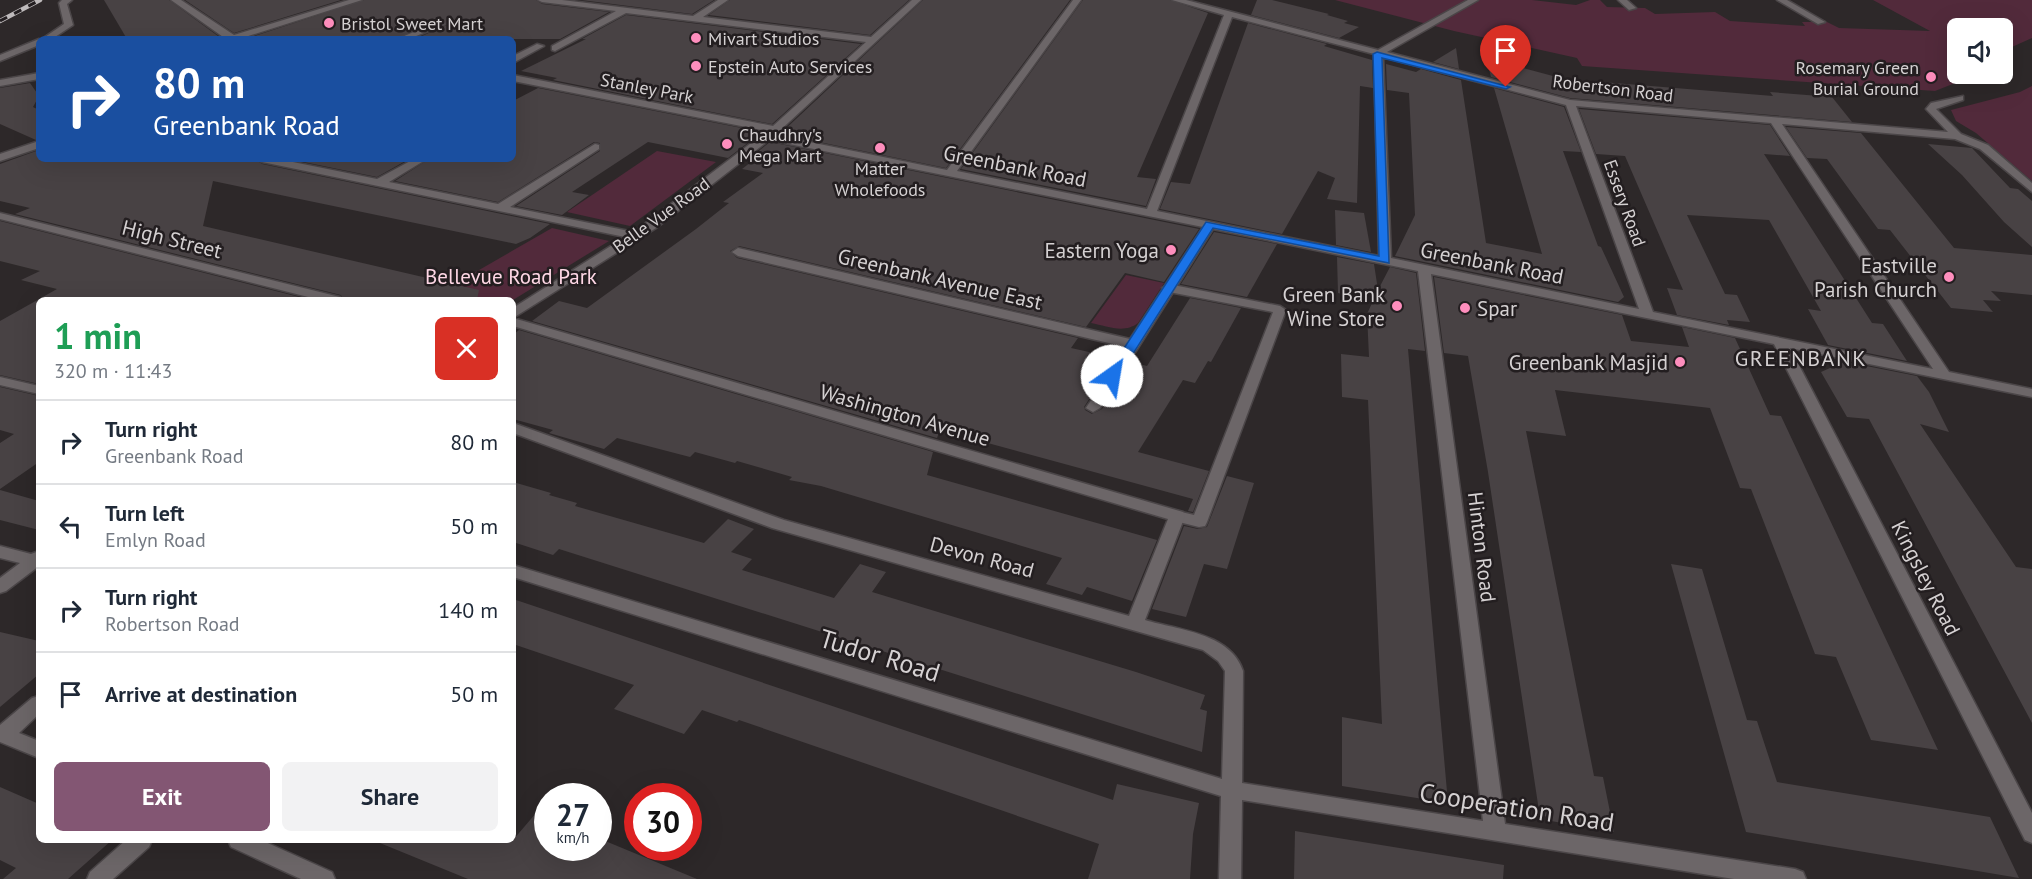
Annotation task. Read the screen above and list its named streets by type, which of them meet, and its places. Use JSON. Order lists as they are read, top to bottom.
{
  "streets": {
    "street": [
      "Stanley Park",
      "Robertson Road",
      "Greenbank Road",
      "Essery Road",
      "Belle Vue Road",
      "High Street",
      "Greenbank Avenue East",
      "Washington Avenue",
      "Hinton Road",
      "Devon Road",
      "Kingsley Road",
      "Tudor Road",
      "Cooperation Road"
    ]
  },
  "crossings": [
    ["Stanley Park", "Greenbank Road"],
    ["Stanley Park", "Belle Vue Road"],
    ["Robertson Road", "Essery Road"],
    ["Greenbank Road", "Essery Road"],
    ["Greenbank Road", "Belle Vue Road"],
    ["Greenbank Road", "Hinton Road"],
    ["Greenbank Road", "Kingsley Road"],
    ["Hinton Road", "Cooperation Road"],
    ["Devon Road", "Tudor Road"],
    ["Devon Road", "Cooperation Road"],
    ["Tudor Road", "Cooperation Road"]
  ],
  "districts": ["GREENBANK"],
  "parks": ["Bellevue Road Park"],
  "places": [
    "Bristol Sweet Mart",
    "Mivart Studios",
    "Epstein Auto Services",
    "Rosemary Green Burial Ground",
    "Chaudhry's Mega Mart",
    "Matter Wholefoods",
    "Eastern Yoga",
    "Eastville Parish Church",
    "Green Bank Wine Store",
    "Spar",
    "Greenbank Masjid"
  ],
  "page": {
    "turn": ["80 m", "Greenbank Road"],
    "heading": ["1 min", "320 m · 11:43"],
    "list": [
      {
        "name": "Turn right",
        "note": "Greenbank Road",
        "value": "80 m"
      },
      {
        "name": "Turn left",
        "note": "Emlyn Road",
        "value": "50 m"
      },
      {
        "name": "Turn right",
        "note": "Robertson Road",
        "value": "140 m"
      },
      {
        "name": "Arrive at destination",
        "value": "50 m"
      }
    ],
    "buttons": ["Exit", "Share"],
    "speed": "27 km/h",
    "limit": "30"
  }
}
